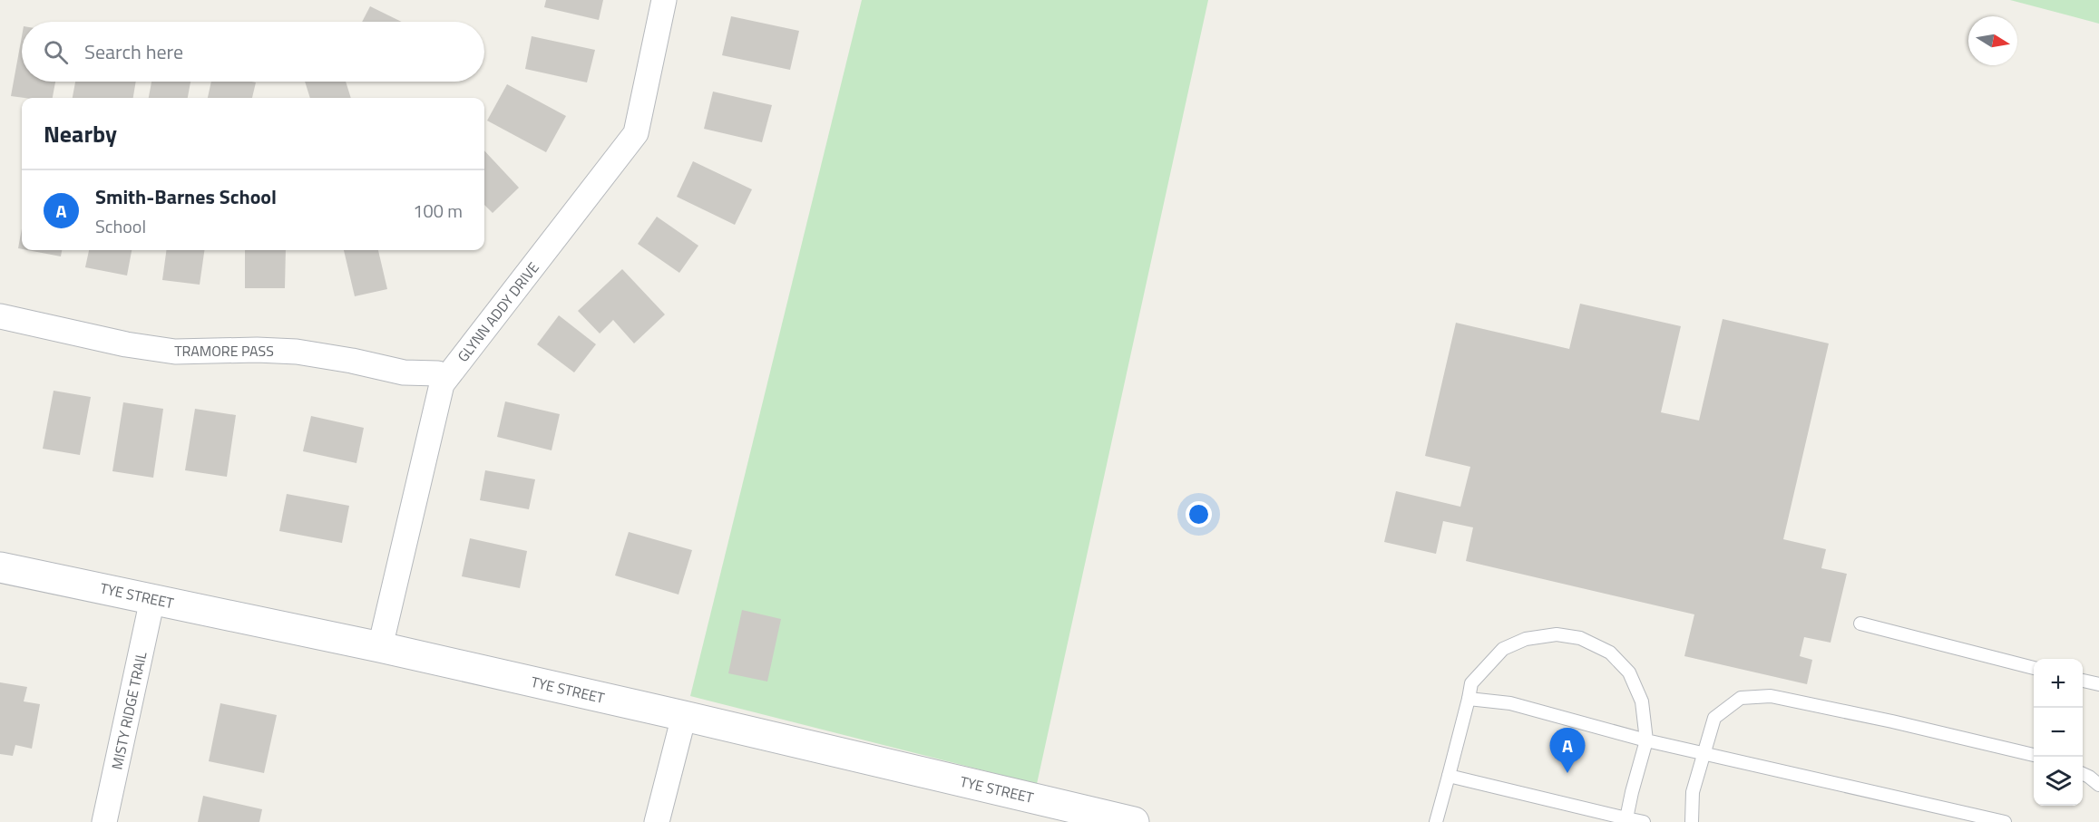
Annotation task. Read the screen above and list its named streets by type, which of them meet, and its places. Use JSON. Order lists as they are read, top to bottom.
{
  "streets": {
    "street": [
      "GLYNN ADDY DRIVE",
      "TRAMORE PASS",
      "TYE STREET",
      "MISTY RIDGE TRAIL"
    ]
  },
  "crossings": [
    ["GLYNN ADDY DRIVE", "TRAMORE PASS"],
    ["GLYNN ADDY DRIVE", "TYE STREET"],
    ["TYE STREET", "MISTY RIDGE TRAIL"]
  ],
  "north": "right",
  "page": {
    "search": "Search here",
    "heading": "Nearby",
    "list": [
      {
        "mark": "A",
        "name": "Smith-Barnes School",
        "note": "School",
        "value": "100 m"
      }
    ],
    "map_buttons": ["+", "−"],
    "pins": "A"
  }
}
